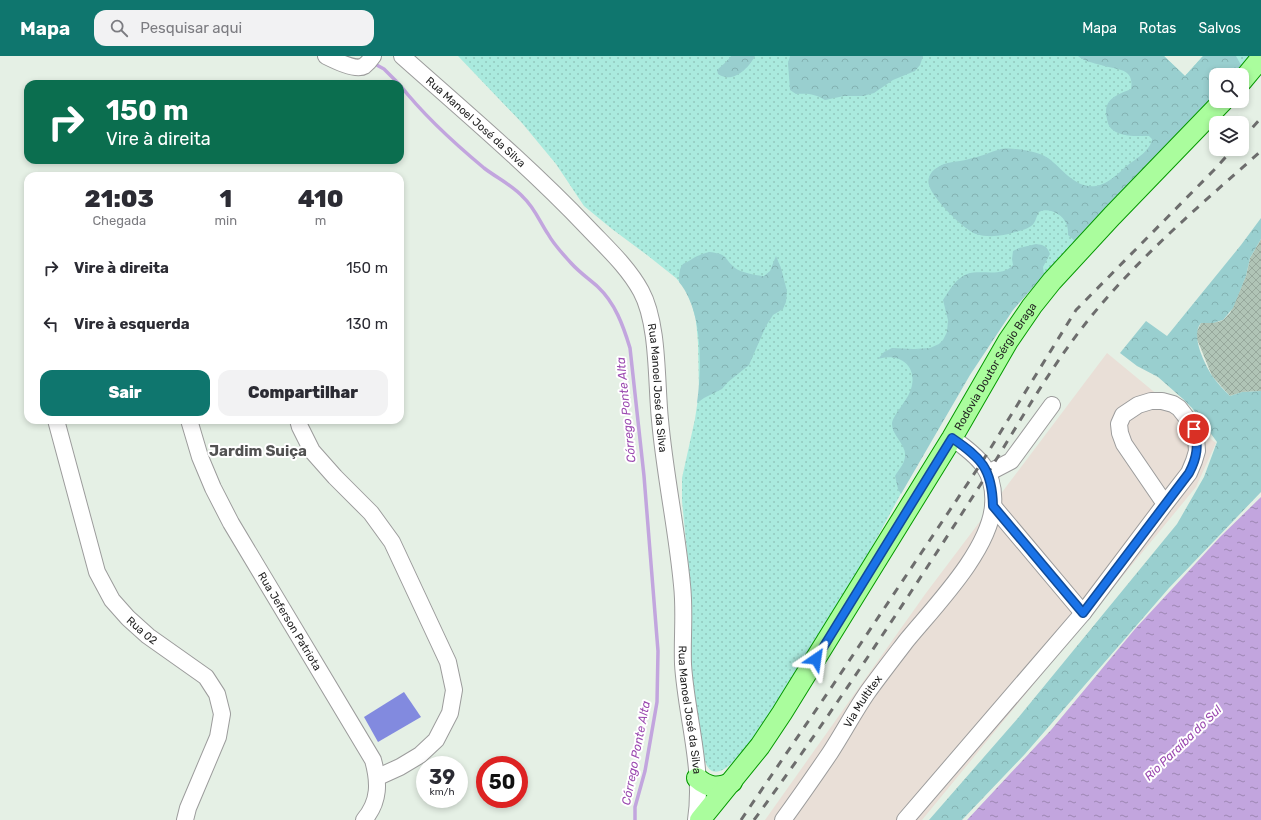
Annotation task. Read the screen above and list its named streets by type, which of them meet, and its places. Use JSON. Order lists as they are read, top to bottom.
{
  "streets": {
    "main road": ["Rodovia Doutor Sérgio Braga"],
    "street": [
      "Rua Manoel José da Silva",
      "Rua Jeferson Patriota",
      "Rua 02",
      "Via Multitex"
    ]
  },
  "districts": ["Jardim Suiça"],
  "water": ["Córrego Ponte Alta", "Rio Paraíba do Sul"],
  "page": {
    "header": "Mapa",
    "search": "Pesquisar aqui",
    "nav": ["Mapa", "Rotas", "Salvos"],
    "turn": ["150 m", "Vire à direita"],
    "eta": [
      "21:03",
      "Chegada",
      "1",
      "min",
      "410",
      "m"
    ],
    "list": [
      {
        "name": "Vire à direita",
        "value": "150 m"
      },
      {
        "name": "Vire à esquerda",
        "value": "130 m"
      }
    ],
    "buttons": ["Sair", "Compartilhar"],
    "speed": "39 km/h",
    "limit": "50"
  }
}
